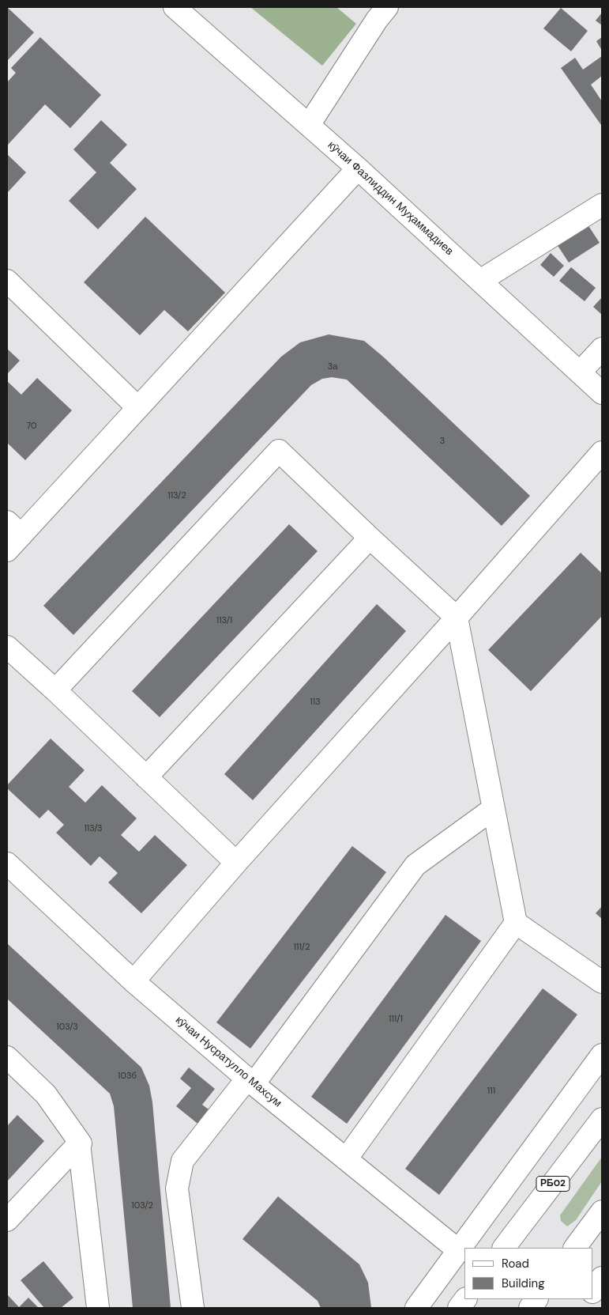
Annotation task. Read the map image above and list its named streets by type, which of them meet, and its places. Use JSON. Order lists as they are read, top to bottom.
{
  "streets": {
    "main road": ["кӯчаи Фазлиддин Муҳаммадиев", "кӯчаи Нусратулло Махсум", "РБ02"]
  },
  "house_numbers": [
    "3а",
    "70",
    "3",
    "113/2",
    "113/1",
    "113",
    "113/3",
    "111/2",
    "111/1",
    "103/3",
    "103б",
    "111",
    "103/2"
  ],
  "legend": ["Road", "Building"]
}
